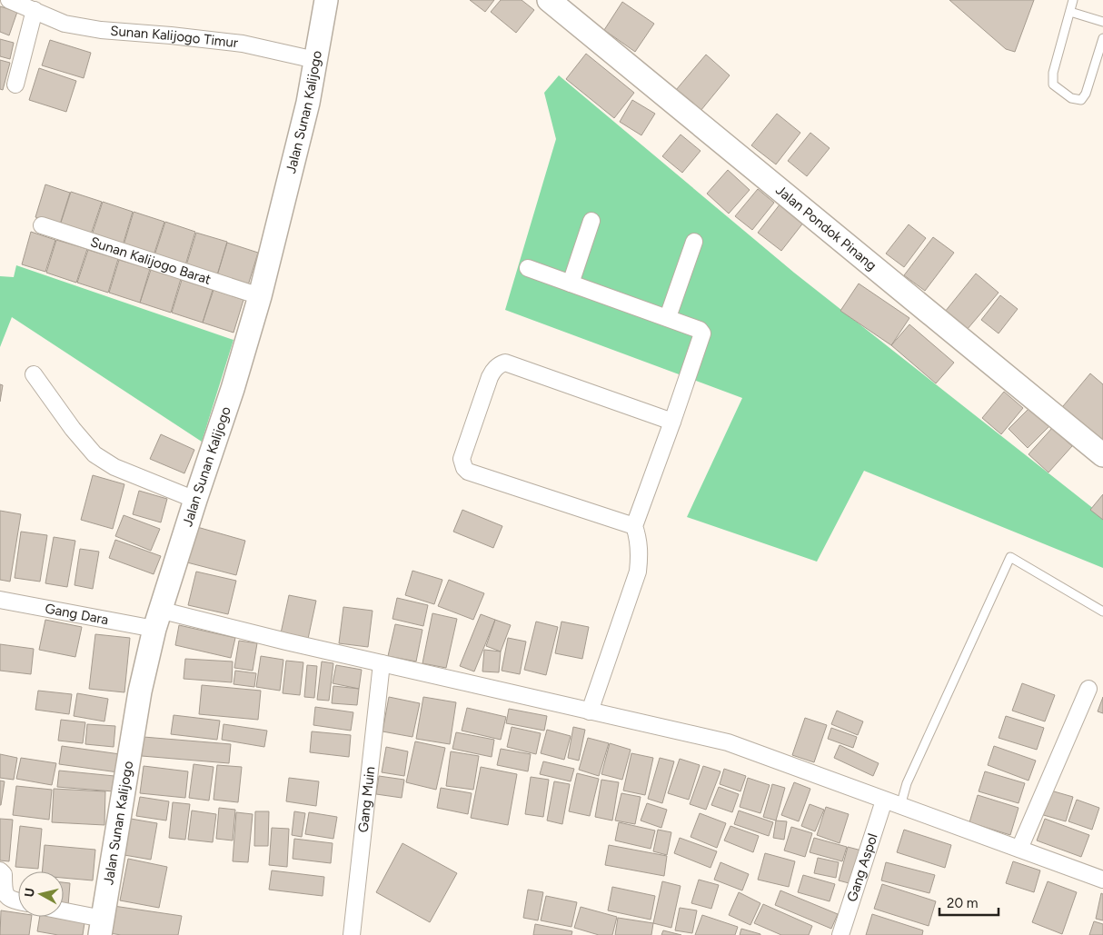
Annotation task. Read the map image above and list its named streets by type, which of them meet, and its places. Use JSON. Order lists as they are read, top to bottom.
{
  "streets": {
    "street": [
      "Sunan Kalijogo Timur",
      "Jalan Sunan Kalijogo",
      "Jalan Pondok Pinang",
      "Sunan Kalijogo Barat",
      "Gang Dara",
      "Gang Muin",
      "Gang Aspol"
    ]
  },
  "crossings": [
    ["Sunan Kalijogo Timur", "Jalan Sunan Kalijogo"],
    ["Jalan Sunan Kalijogo", "Sunan Kalijogo Barat"],
    ["Jalan Sunan Kalijogo", "Gang Dara"],
    ["Gang Dara", "Gang Muin"],
    ["Gang Dara", "Gang Aspol"]
  ],
  "scale_bar": "20 m",
  "north": "left"
}
